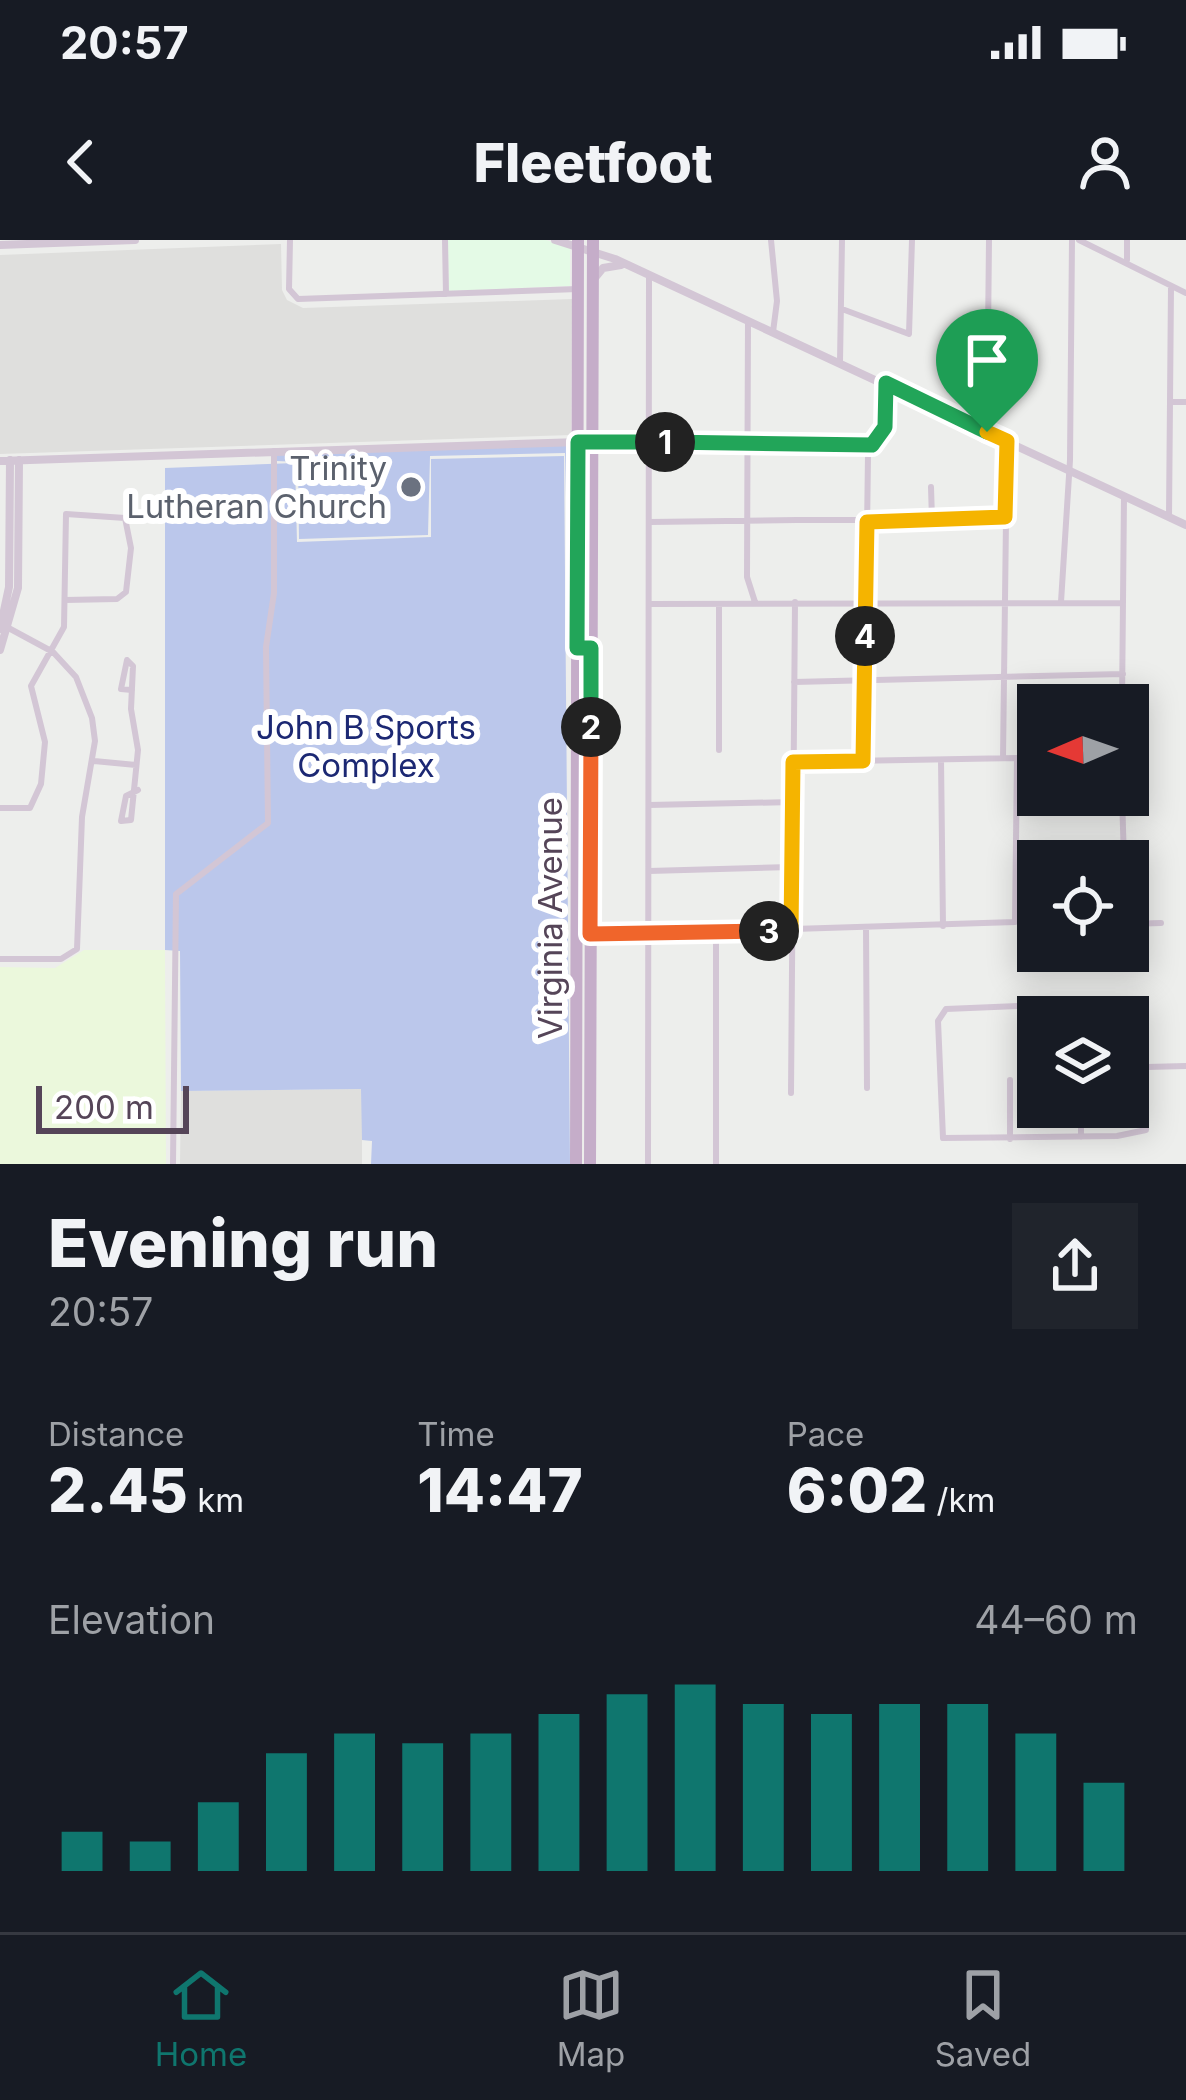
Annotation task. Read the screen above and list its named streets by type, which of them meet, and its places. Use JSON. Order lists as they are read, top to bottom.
{
  "streets": {
    "main road": ["Virginia Avenue"]
  },
  "parks": ["John B Sports Complex"],
  "places": ["Trinity Lutheran Church"],
  "scale_bar": "200 m",
  "north": "left",
  "page": {
    "status": "20:57",
    "header": "Fleetfoot",
    "pins": [
      "1",
      "4",
      "2",
      "3"
    ],
    "scale": "200 m",
    "heading": ["Evening run", "20:57"],
    "stats": [
      ["Distance", "2.45 km"],
      ["Time", "14:47"],
      ["Pace", "6:02 /km"]
    ],
    "chart": ["Elevation", "44–60 m"],
    "tabs": ["Home", "Map", "Saved"]
  }
}
